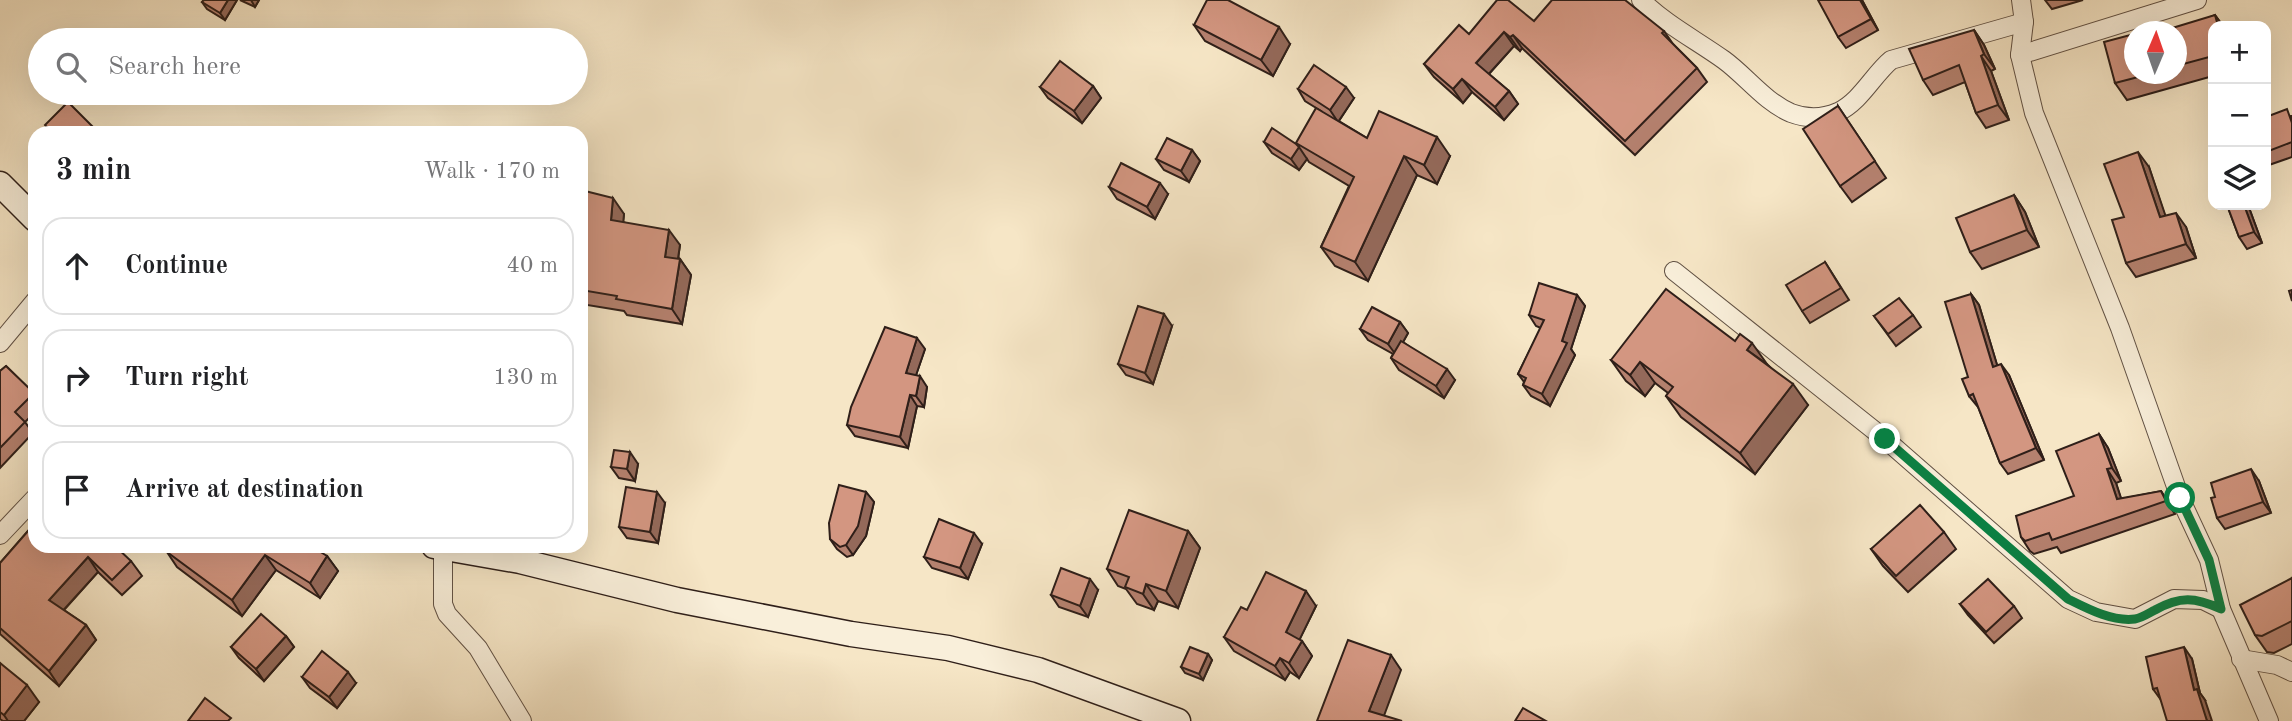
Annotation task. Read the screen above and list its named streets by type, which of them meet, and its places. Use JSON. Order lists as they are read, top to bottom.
{
  "north": "top",
  "page": {
    "map_buttons": ["+", "−"],
    "search": "Search here",
    "heading": ["3 min", "Walk · 170 m"],
    "list": [
      ["Continue", "40 m"],
      ["Turn right", "130 m"],
      "Arrive at destination"
    ]
  }
}
